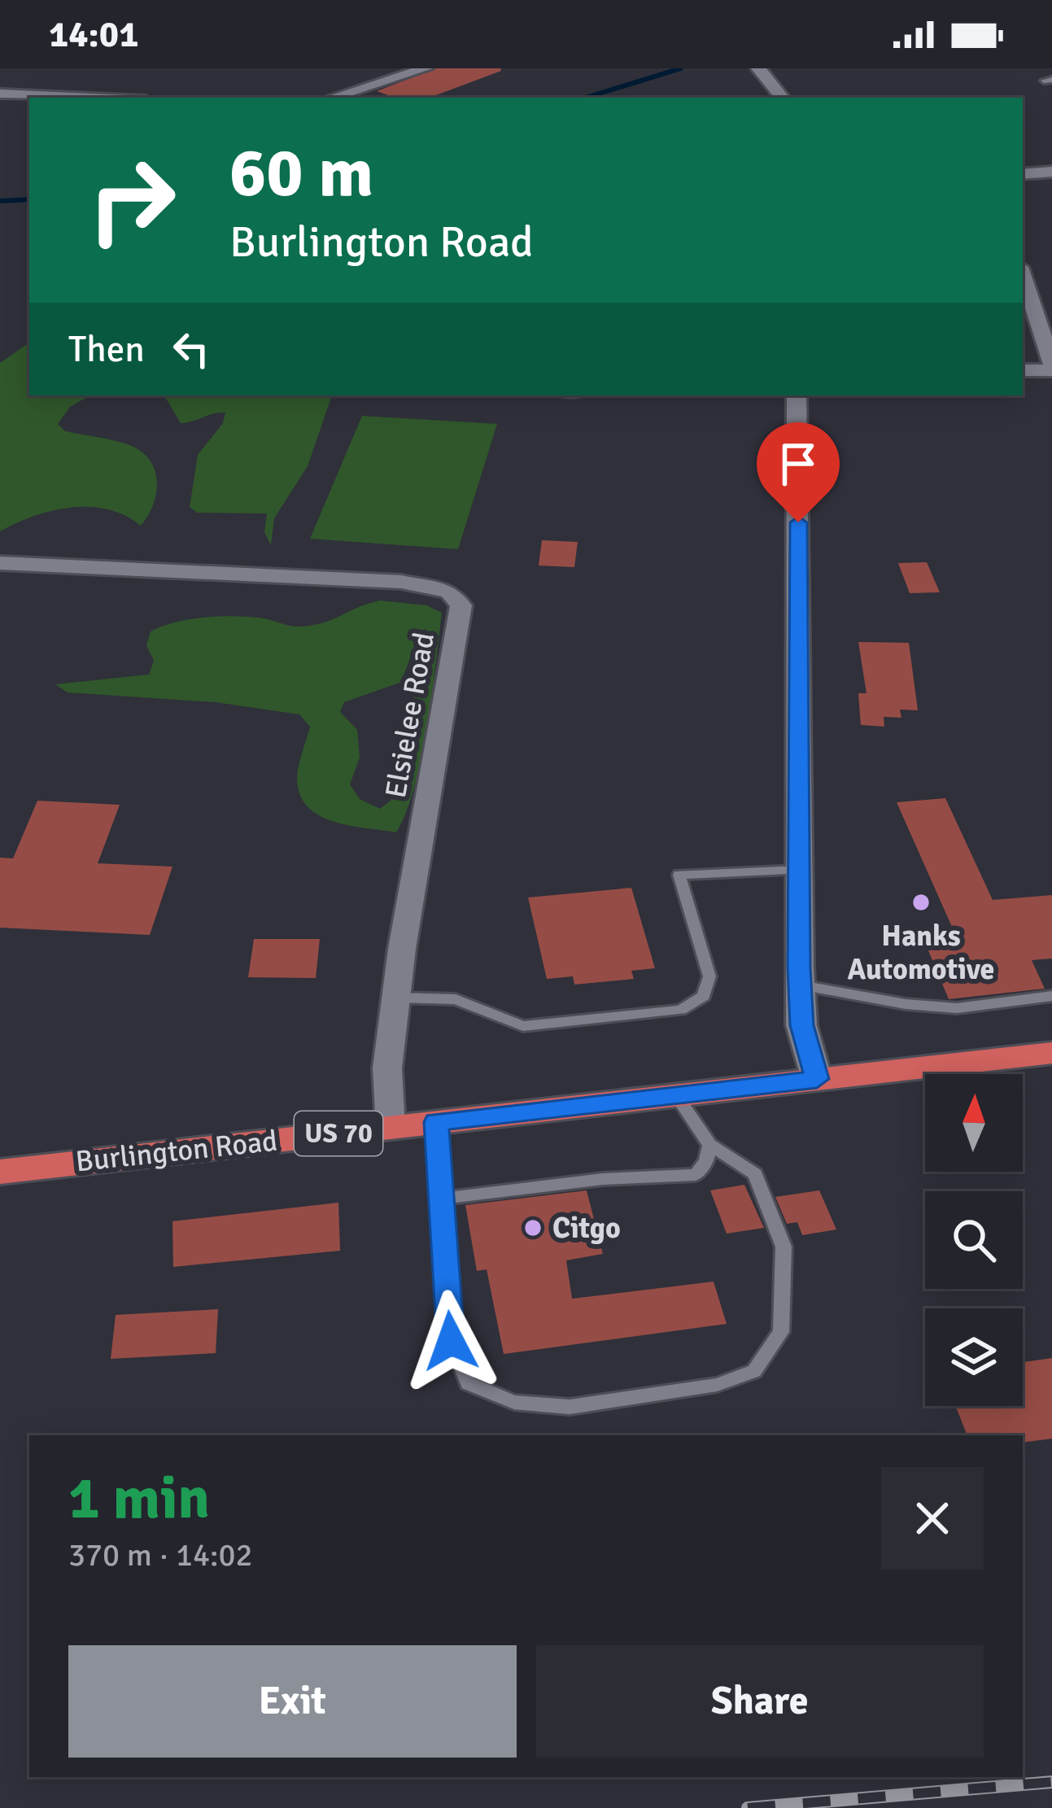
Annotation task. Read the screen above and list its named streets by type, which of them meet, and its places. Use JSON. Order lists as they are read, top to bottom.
{
  "streets": {
    "highway": ["US 70", "Burlington Road"],
    "street": ["Elsielee Road"]
  },
  "crossings": [
    ["Elsielee Road", "Burlington Road"]
  ],
  "places": ["Hanks Automotive", "Citgo"],
  "north": "top",
  "page": {
    "status": "14:01",
    "turn": ["60 m", "Burlington Road"],
    "then": "Then",
    "heading": ["1 min", "370 m · 14:02"],
    "buttons": ["Exit", "Share"]
  }
}
